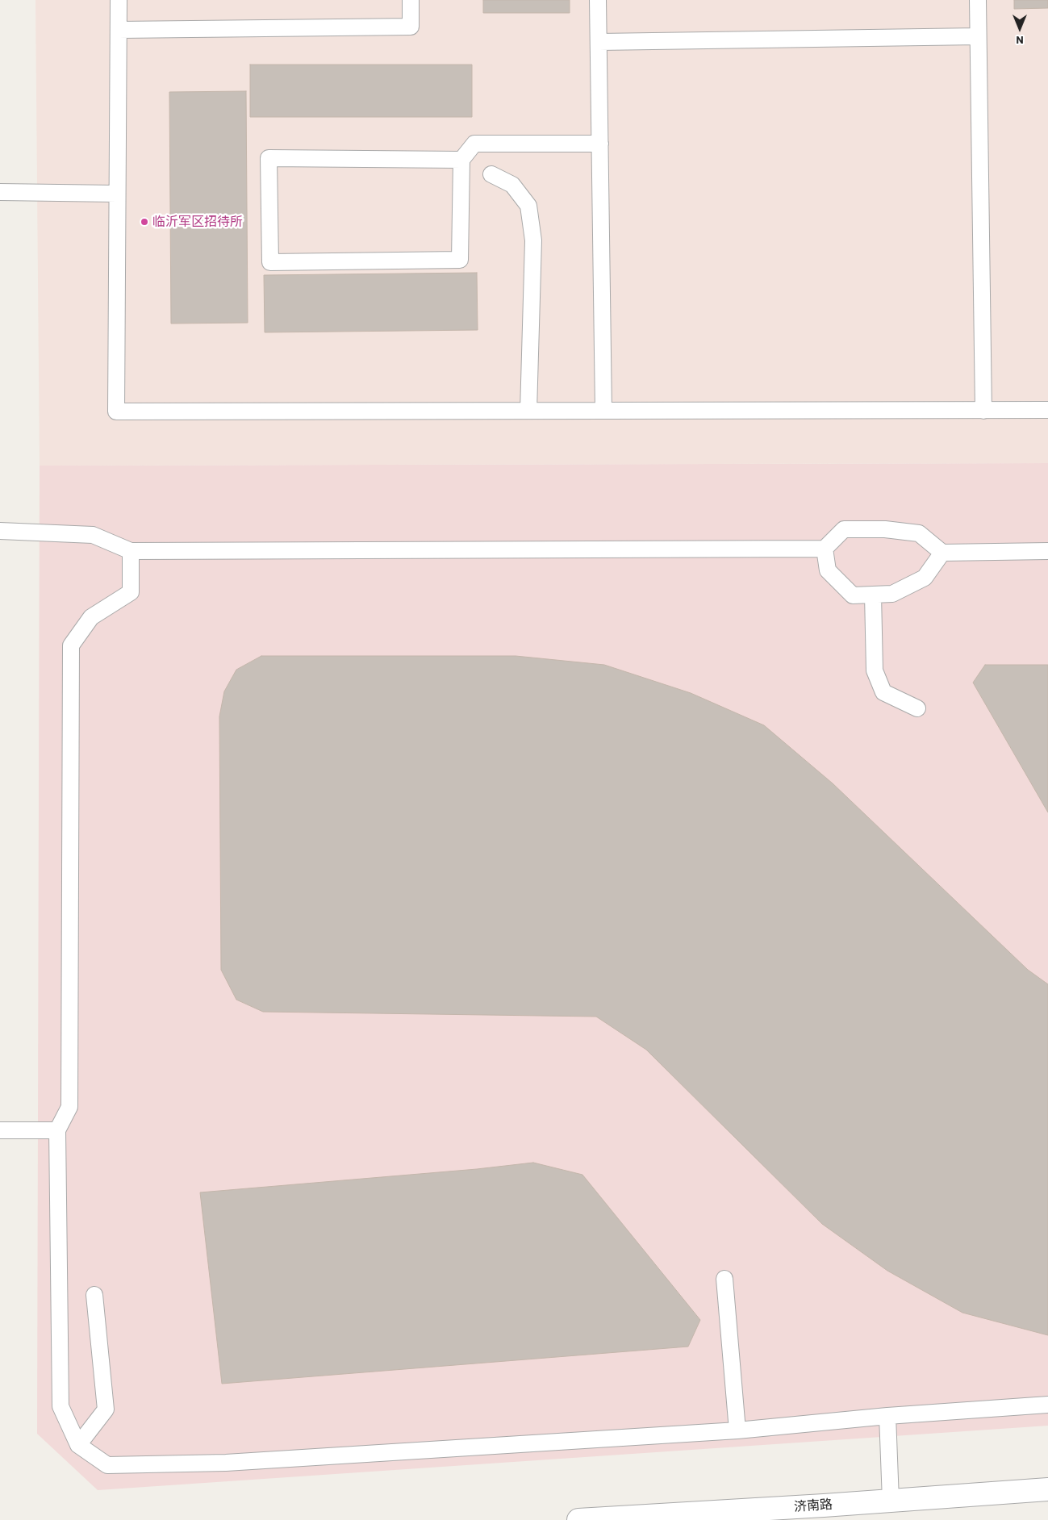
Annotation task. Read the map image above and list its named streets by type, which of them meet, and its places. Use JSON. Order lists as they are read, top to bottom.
{
  "streets": {
    "street": ["济南路"]
  },
  "places": ["临沂军区招待所"],
  "north": "bottom"
}
